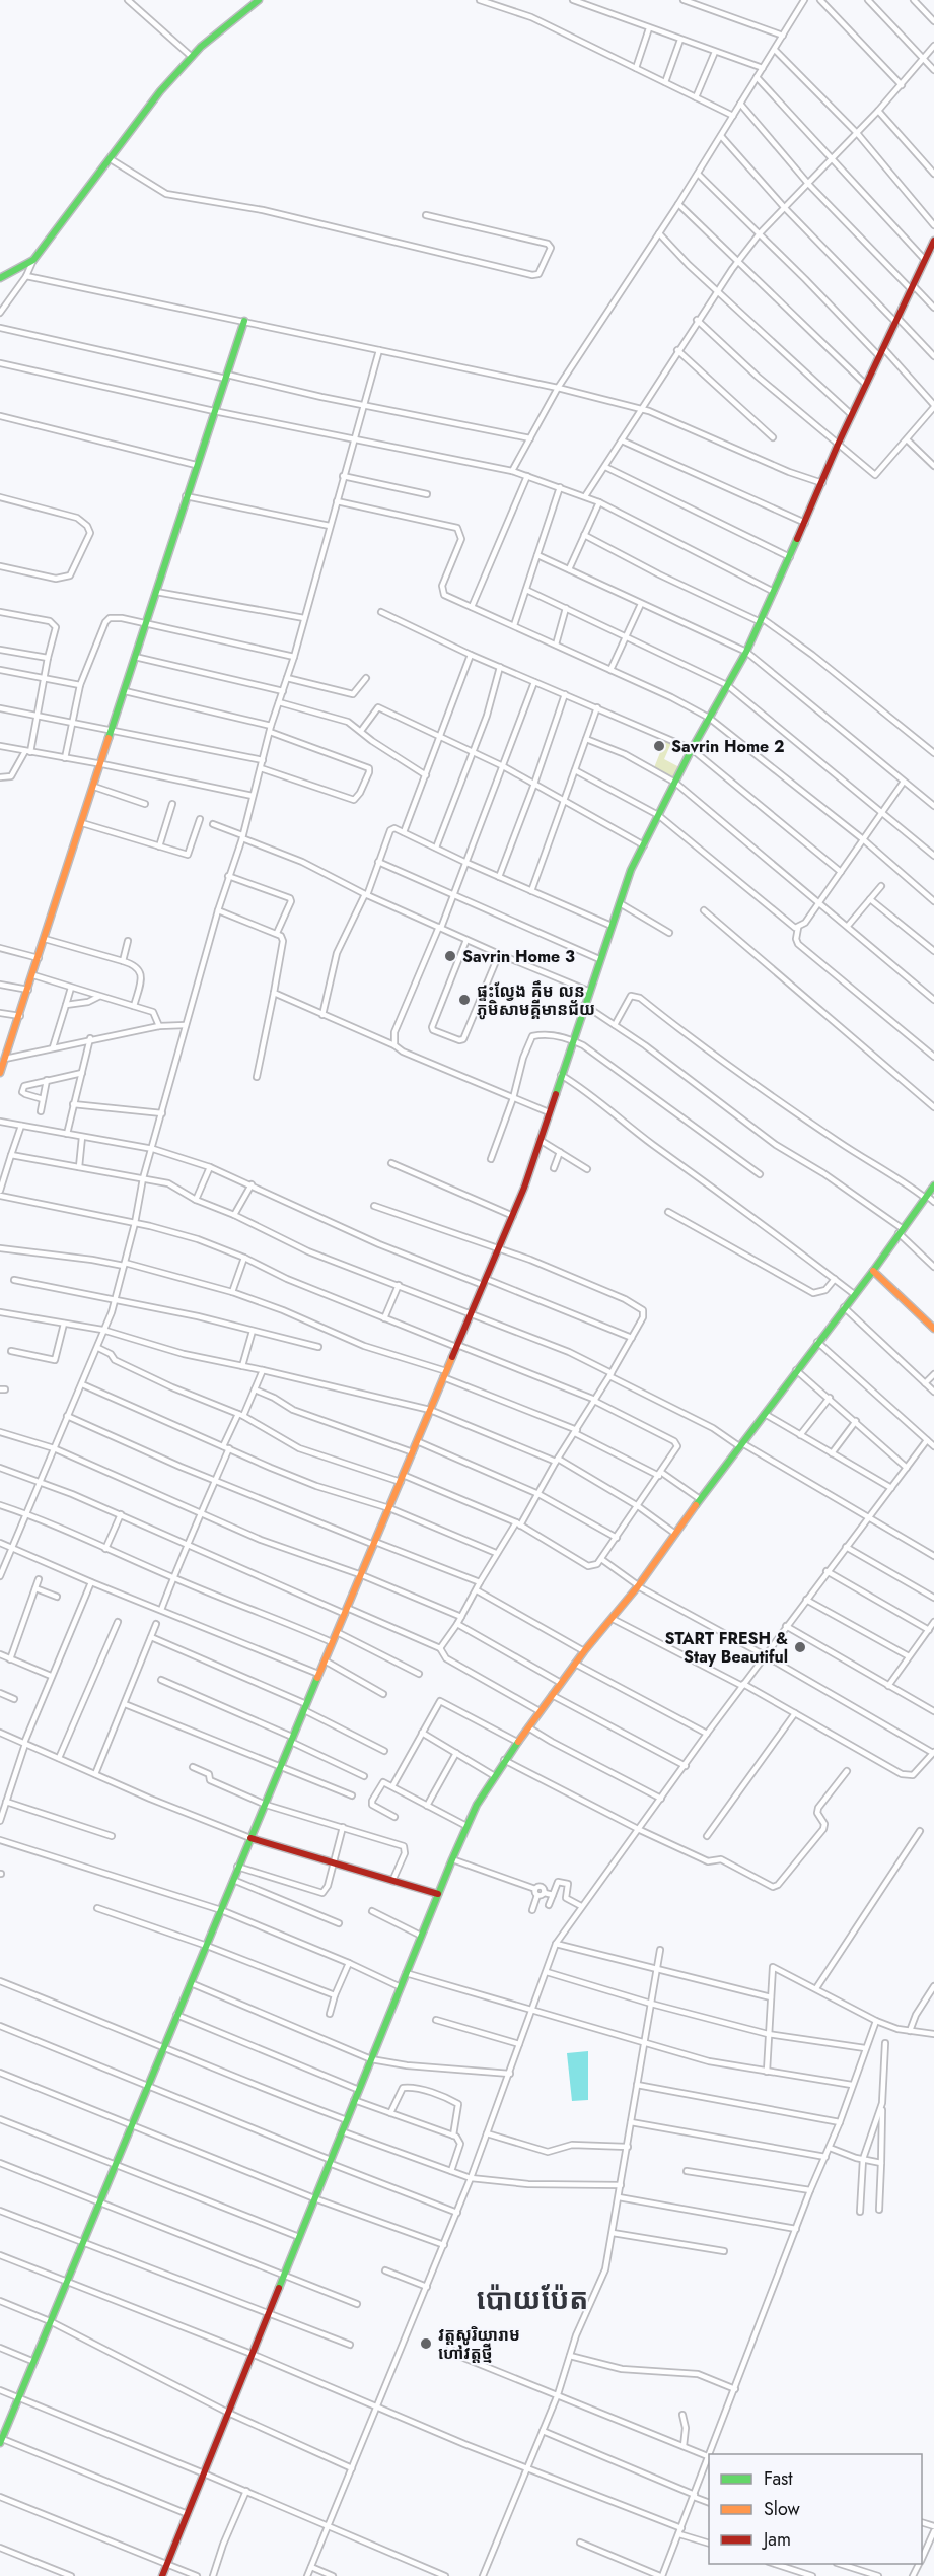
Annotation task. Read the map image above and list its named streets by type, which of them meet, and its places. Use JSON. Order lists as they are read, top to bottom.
{
  "districts": ["ប៉ោយប៉ែត"],
  "places": [
    "Savrin Home 2",
    "Savrin Home 3",
    "ផ្ទះល្វែង គឹម លន ភូមិសាមគ្គីមានជ័យ",
    "START FRESH & Stay Beautiful",
    "វត្តសូរិយារាម ហៅវត្តថ្មី"
  ],
  "legend": ["Fast", "Slow", "Jam"]
}
